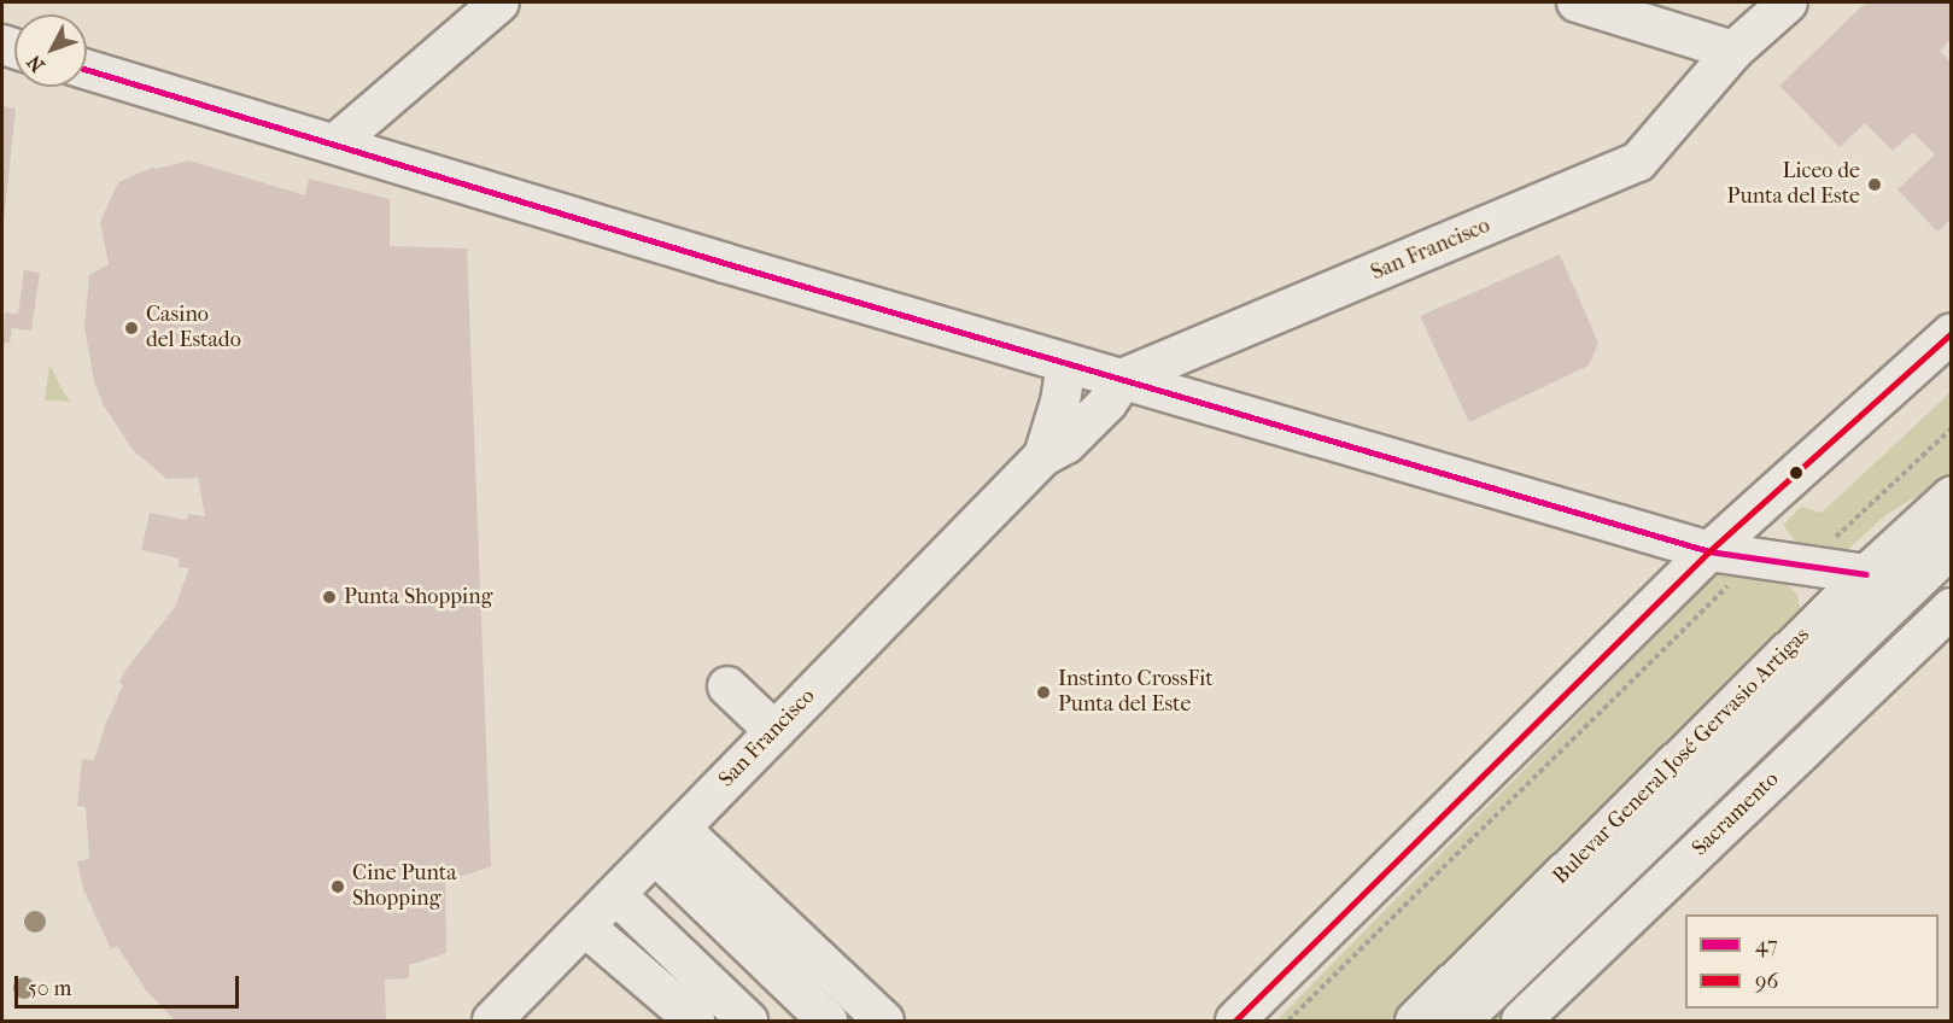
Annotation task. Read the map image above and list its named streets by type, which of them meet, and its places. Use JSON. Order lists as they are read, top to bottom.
{
  "streets": {
    "main road": ["Bulevar General José Gervasio Artigas"],
    "street": ["San Francisco", "Sacramento"]
  },
  "places": [
    "Liceo de Punta del Este",
    "Casino del Estado",
    "Punta Shopping",
    "Instinto CrossFit Punta del Este",
    "Cine Punta Shopping"
  ],
  "lines": ["transit line 47", "transit line 96"],
  "legend": ["47", "96"],
  "scale_bar": "50 m",
  "north": "bottom left"
}
